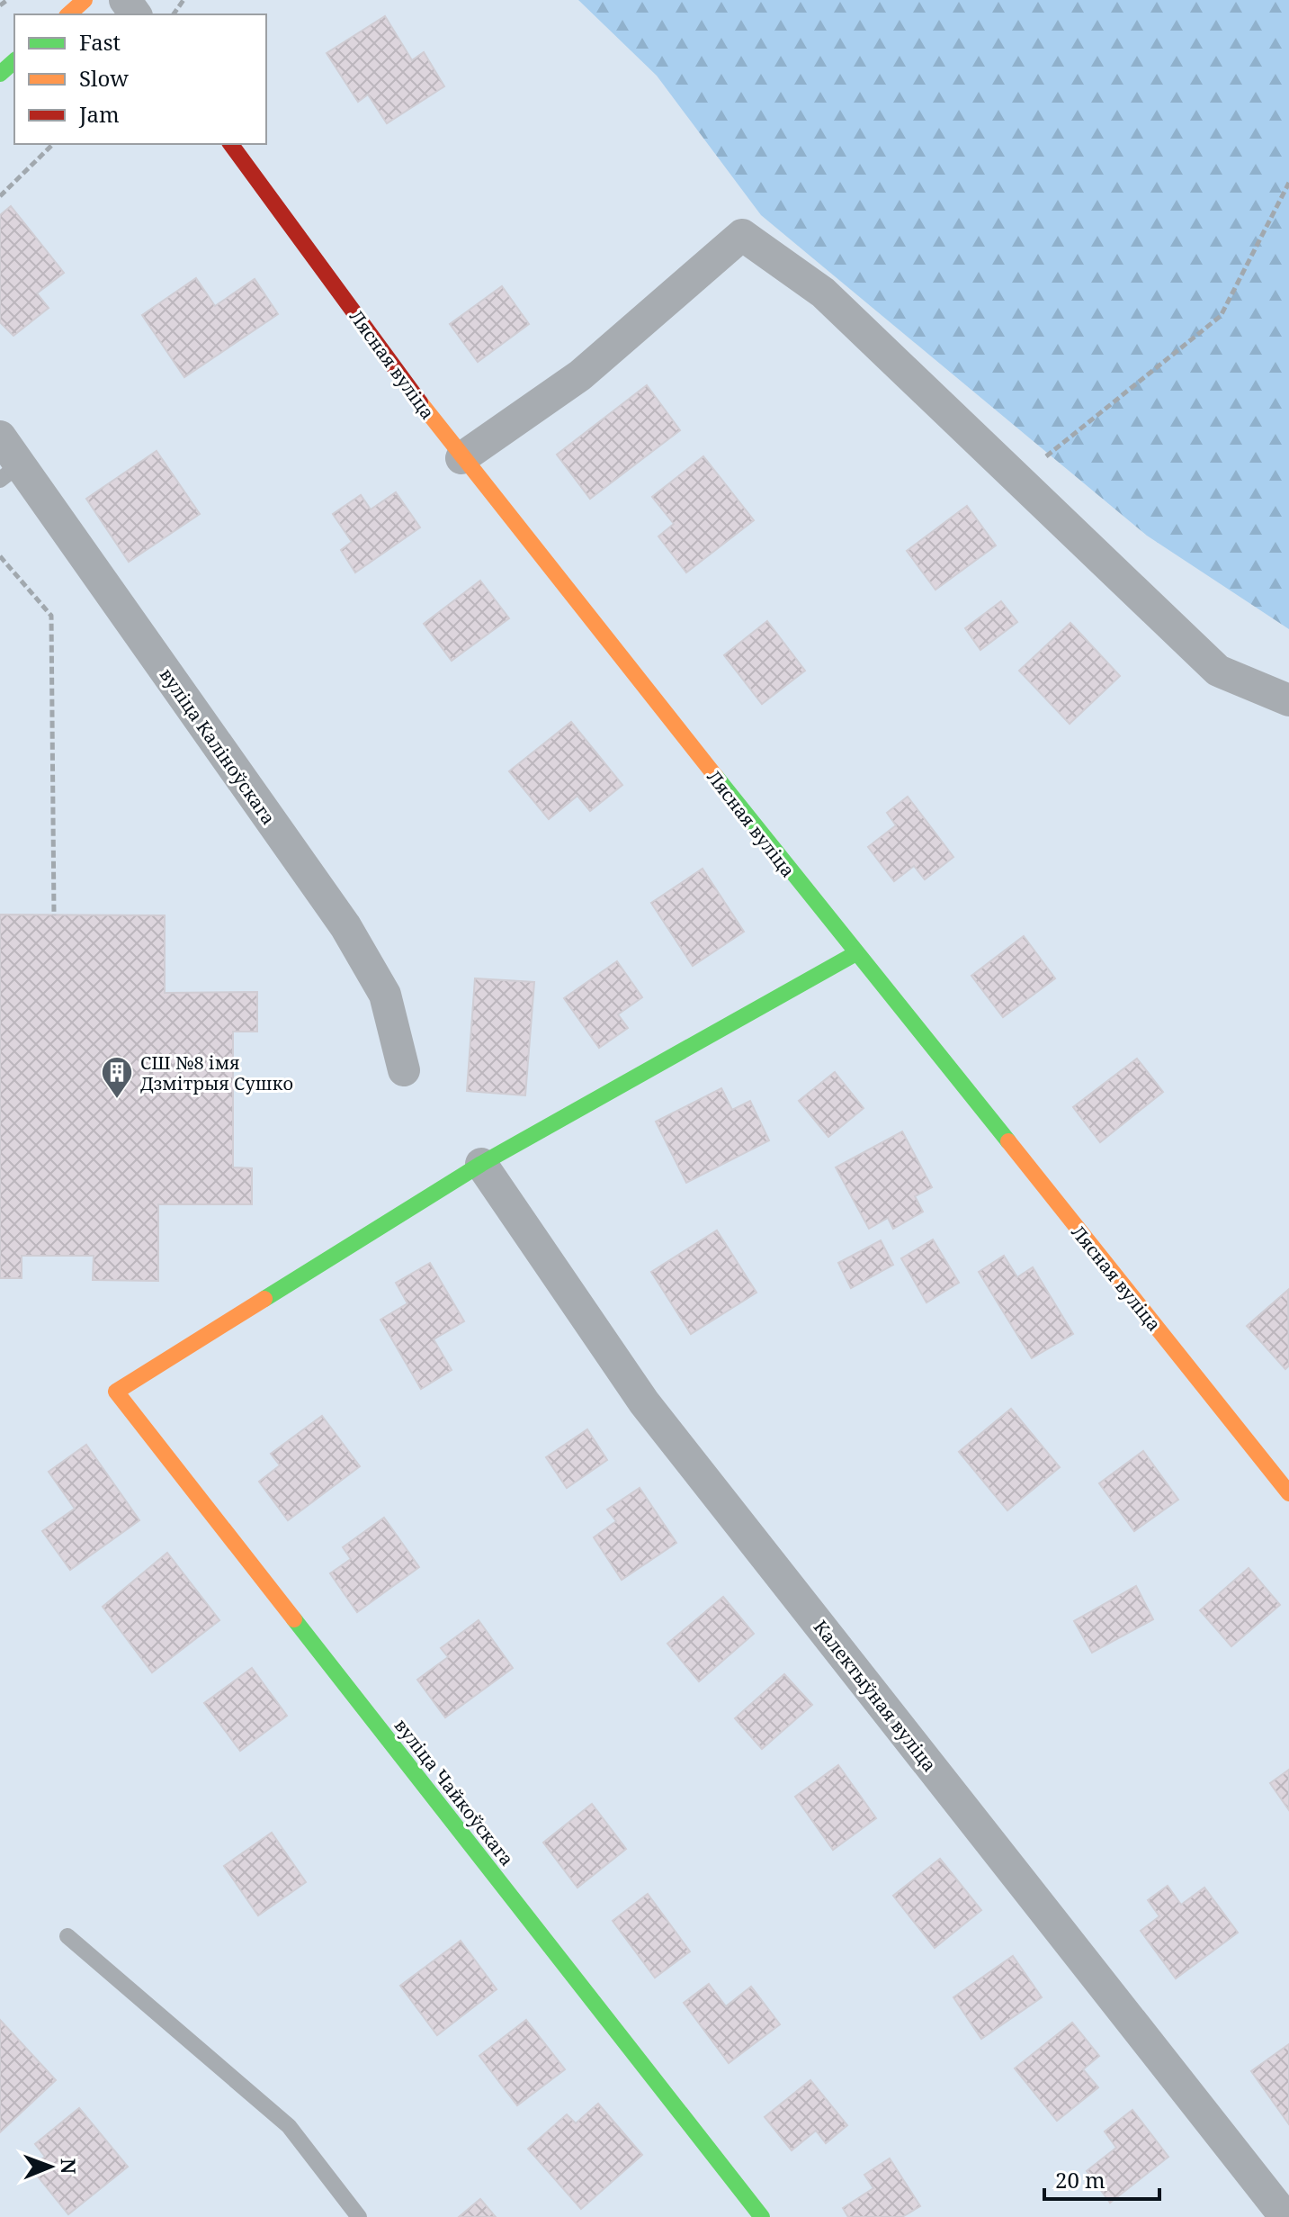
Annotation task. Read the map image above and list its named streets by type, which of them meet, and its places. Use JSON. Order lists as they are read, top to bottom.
{
  "streets": {
    "street": [
      "Лясная вуліца",
      "вуліца Каліноўскага",
      "Калектыўная вуліца",
      "вуліца Чайкоўскага"
    ]
  },
  "crossings": [
    ["Калектыўная вуліца", "вуліца Чайкоўскага"]
  ],
  "places": {
    "building": ["СШ №8 імя Дзмітрыя Сушко"]
  },
  "legend": ["Fast", "Slow", "Jam"],
  "scale_bar": "20 m",
  "north": "right"
}
